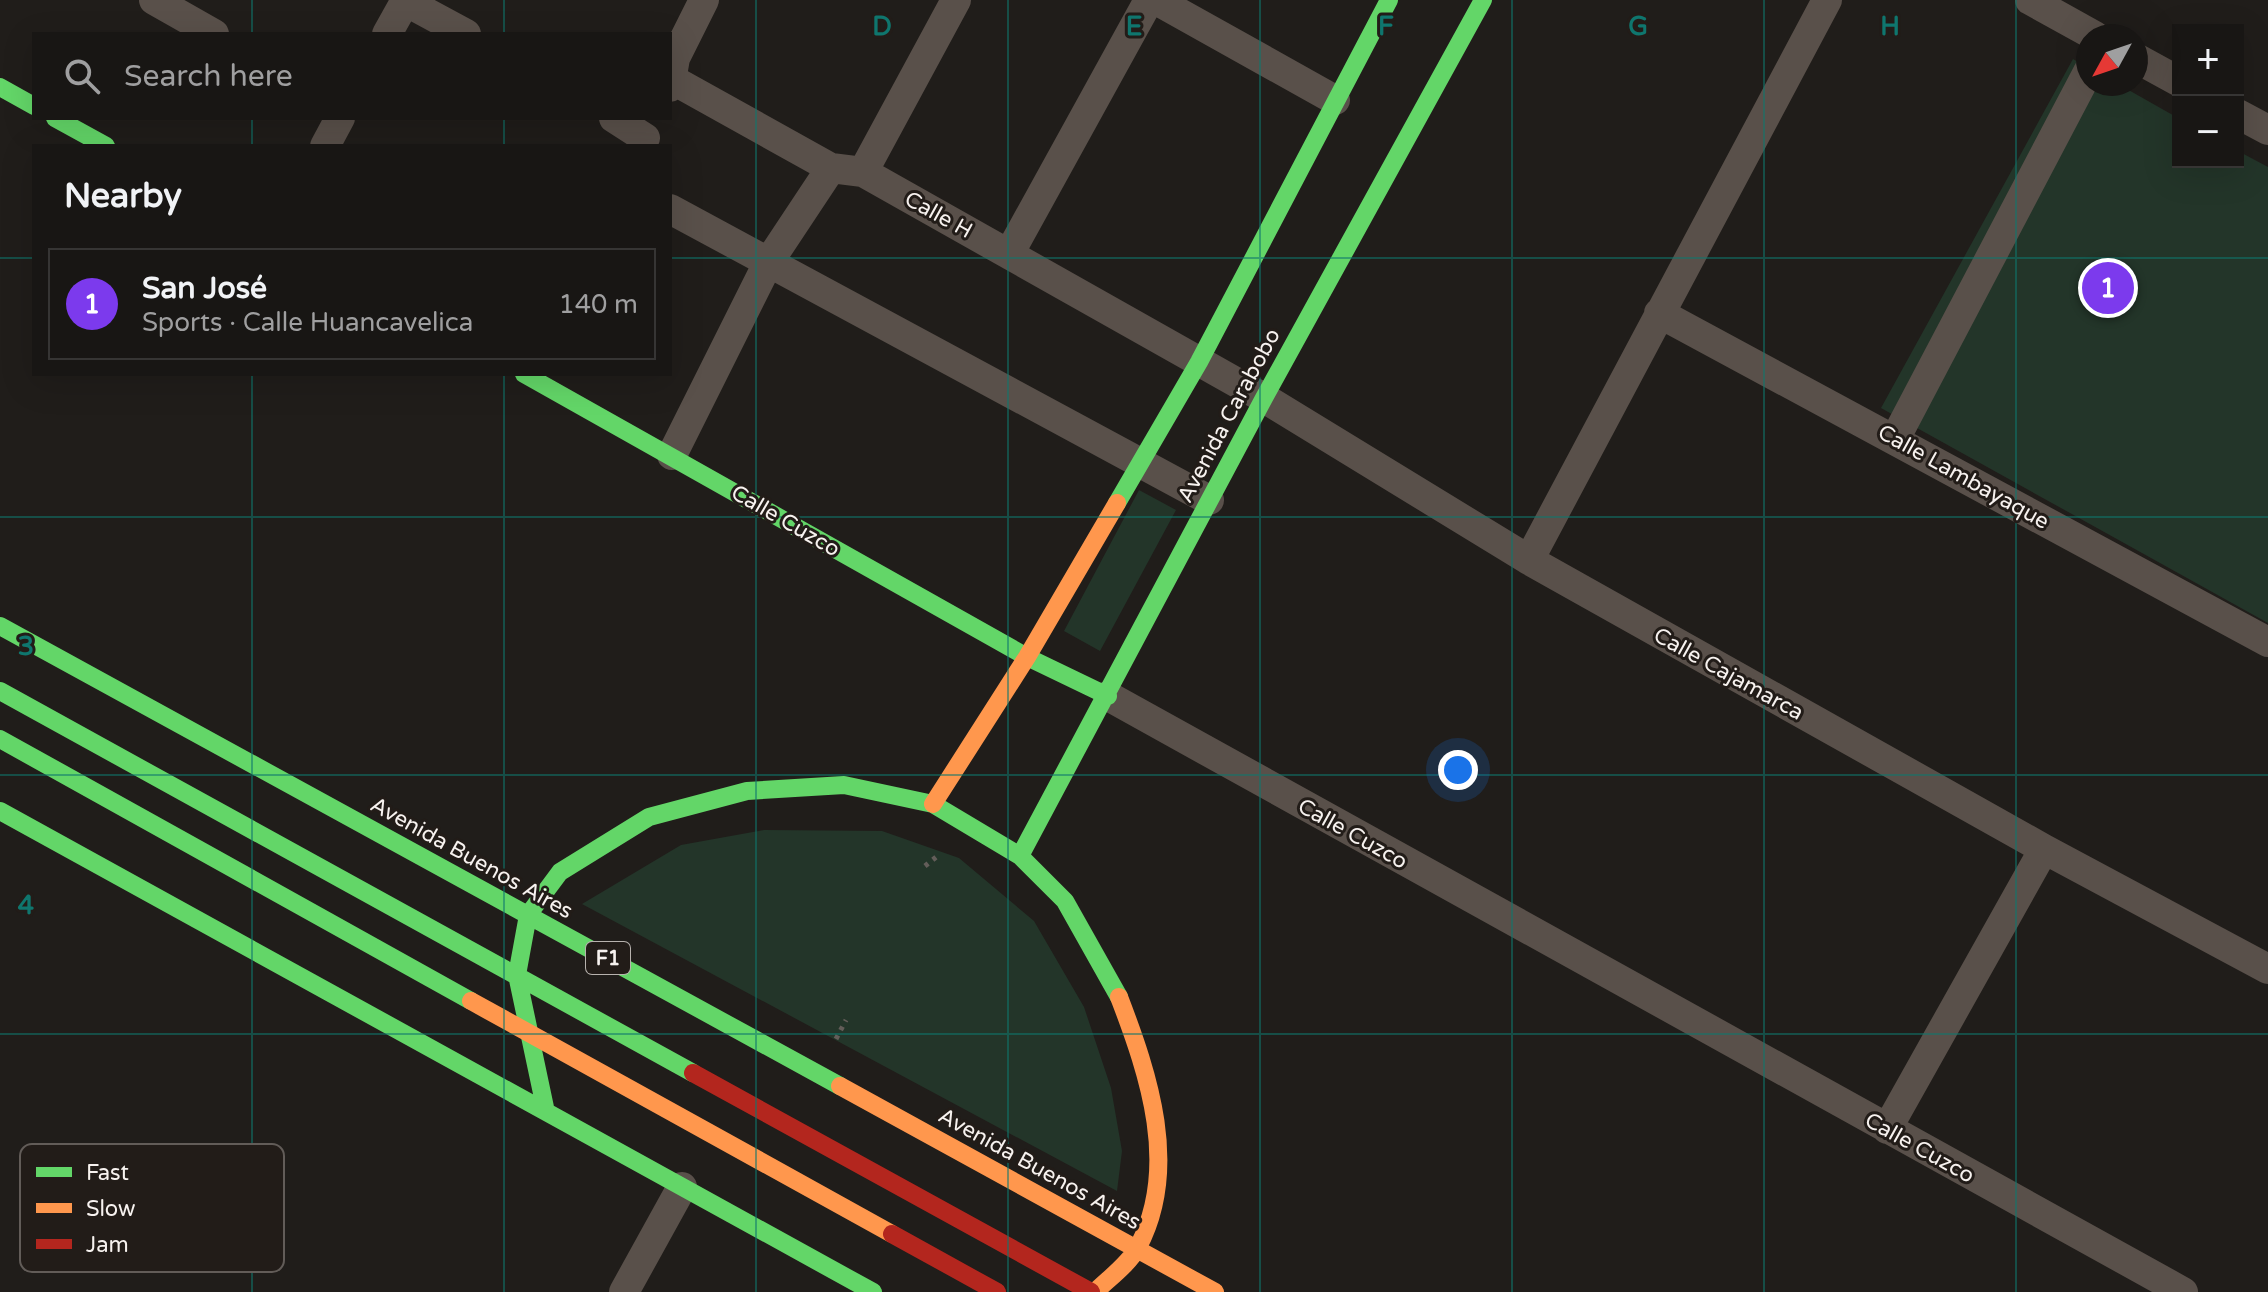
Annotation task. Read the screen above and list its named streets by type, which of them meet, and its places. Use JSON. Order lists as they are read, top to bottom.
{
  "streets": {
    "main road": [
      "Avenida Carabobo",
      "Calle Cuzco",
      "Avenida Buenos Aires",
      "F1"
    ],
    "street": ["Calle H", "Calle Lambayaque", "Calle Cajamarca"]
  },
  "crossings": [
    ["Calle H", "Calle Cajamarca"],
    ["Avenida Carabobo", "Calle Cuzco"],
    ["Avenida Carabobo", "Calle Cajamarca"]
  ],
  "legend": ["Fast", "Slow", "Jam"],
  "north": "bottom left",
  "page": {
    "map_buttons": ["+", "−"],
    "search": "Search here",
    "heading": "Nearby",
    "list": [
      {
        "mark": "1",
        "name": "San José",
        "note": "Sports · Calle Huancavelica",
        "value": "140 m"
      }
    ],
    "pins": "1"
  },
  "grid": {
    "columns": [
      "D",
      "E",
      "F",
      "G",
      "H"
    ],
    "rows": ["3", "4"]
  }
}
